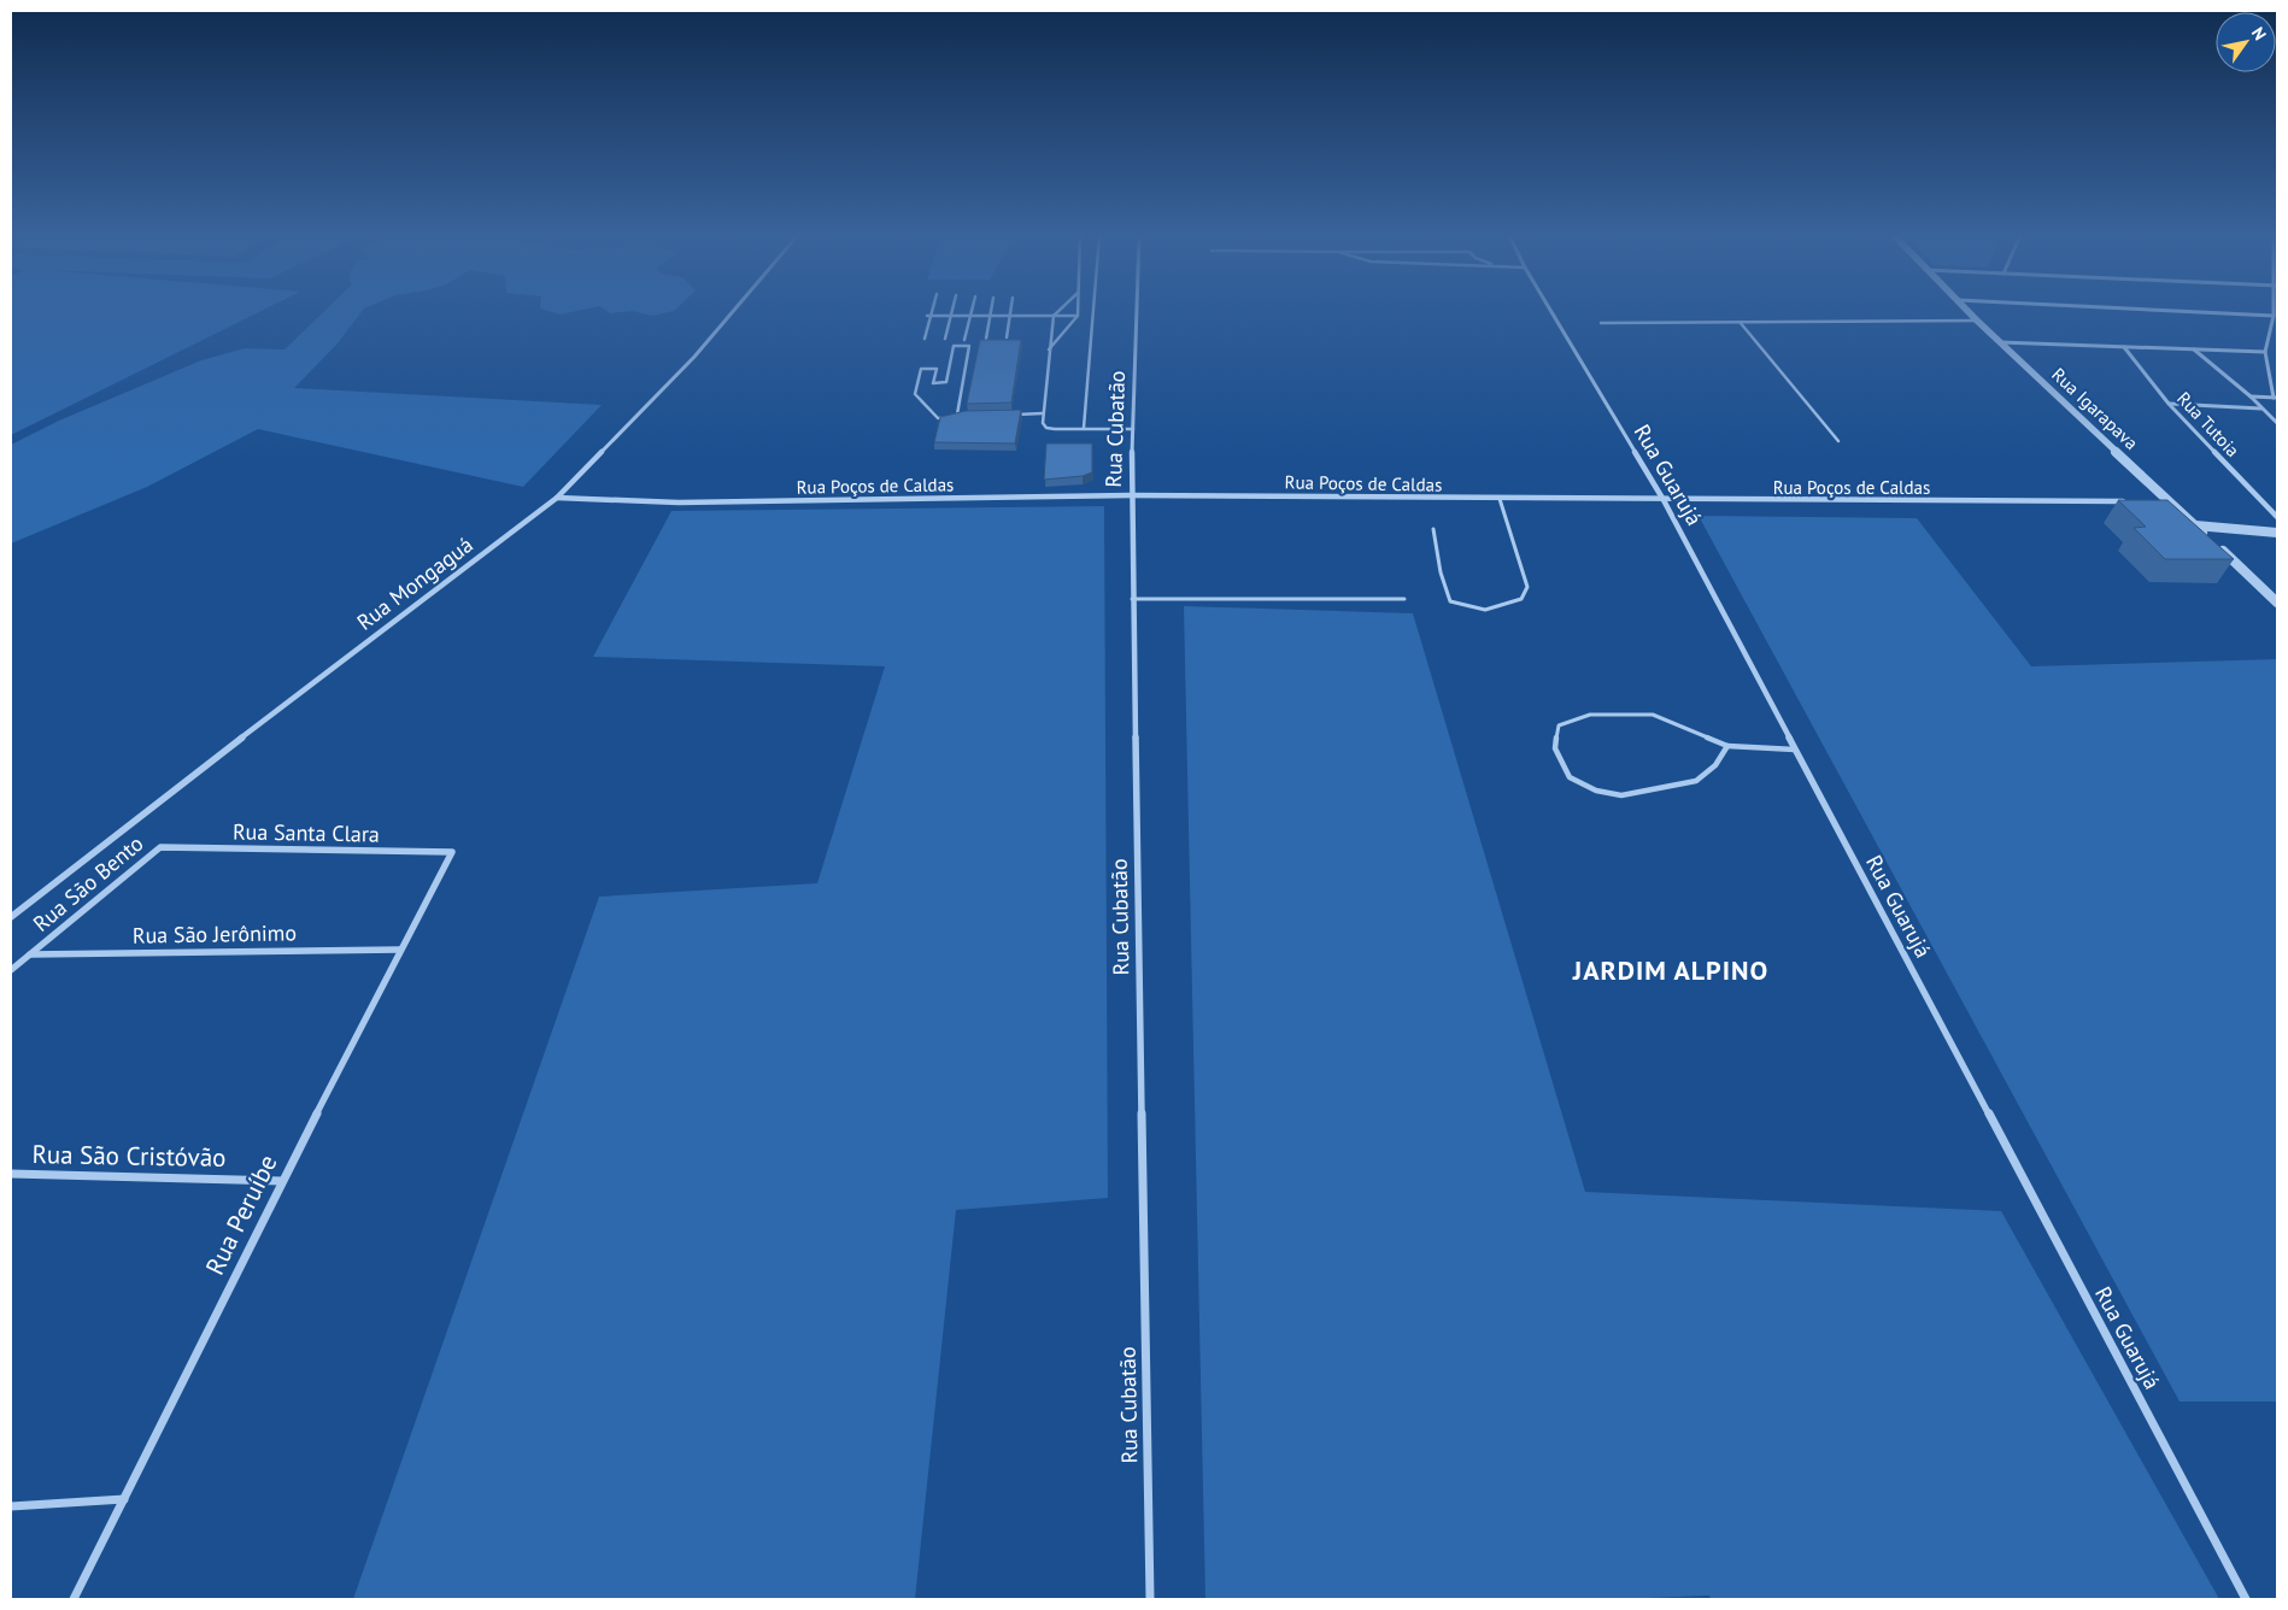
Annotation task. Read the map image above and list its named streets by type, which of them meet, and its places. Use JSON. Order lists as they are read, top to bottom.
{
  "streets": {
    "street": [
      "Rua Igarapava",
      "Rua Tutoia",
      "Rua Cubatão",
      "Rua Guarujá",
      "Rua Poços de Caldas",
      "Rua Mongaguá",
      "Rua Santa Clara",
      "Rua São Bento",
      "Rua São Jerônimo",
      "Rua São Cristóvão",
      "Rua Peruíbe"
    ]
  },
  "crossings": [
    ["Rua Cubatão", "Rua Poços de Caldas"],
    ["Rua Guarujá", "Rua Poços de Caldas"],
    ["Rua Poços de Caldas", "Rua Mongaguá"],
    ["Rua Santa Clara", "Rua São Bento"],
    ["Rua Santa Clara", "Rua Peruíbe"],
    ["Rua São Bento", "Rua São Jerônimo"],
    ["Rua São Jerônimo", "Rua Peruíbe"],
    ["Rua São Cristóvão", "Rua Peruíbe"]
  ],
  "districts": ["JARDIM ALPINO"],
  "north": "top right"
}
